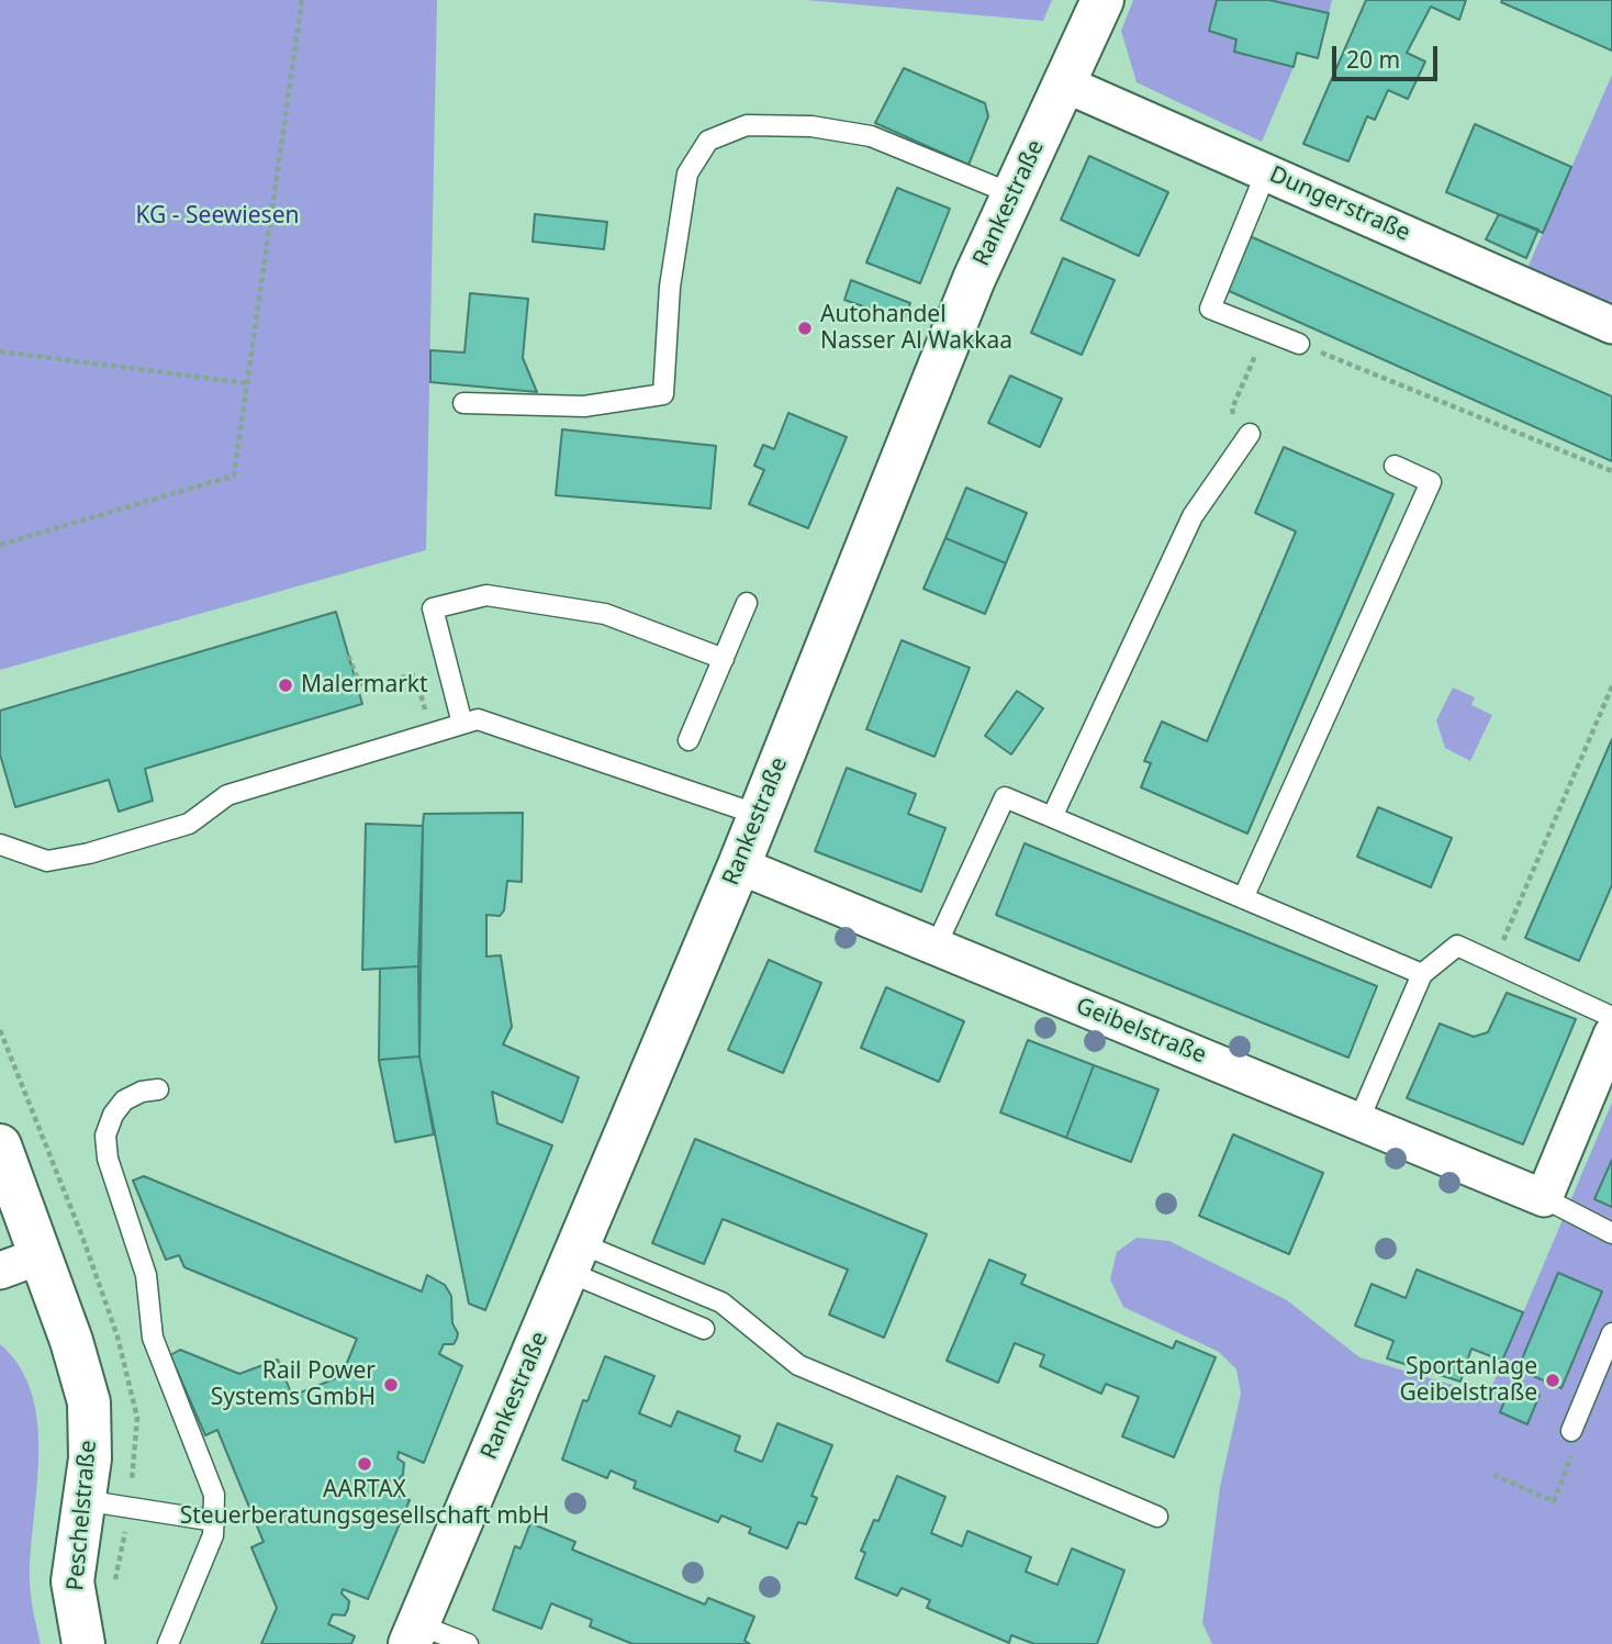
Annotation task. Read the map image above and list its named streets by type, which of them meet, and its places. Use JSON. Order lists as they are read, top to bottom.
{
  "streets": {
    "street": [
      "Rankestraße",
      "Dungerstraße",
      "Geibelstraße",
      "Peschelstraße"
    ]
  },
  "crossings": [
    ["Rankestraße", "Dungerstraße"],
    ["Rankestraße", "Geibelstraße"]
  ],
  "parks": ["KG - Seewiesen"],
  "places": [
    "Autohandel Nasser Al Wakkaa",
    "Malermarkt",
    "Sportanlage Geibelstraße",
    "Rail Power Systems GmbH",
    "AARTAX Steuerberatungsgesellschaft mbH"
  ],
  "scale_bar": "20 m"
}
